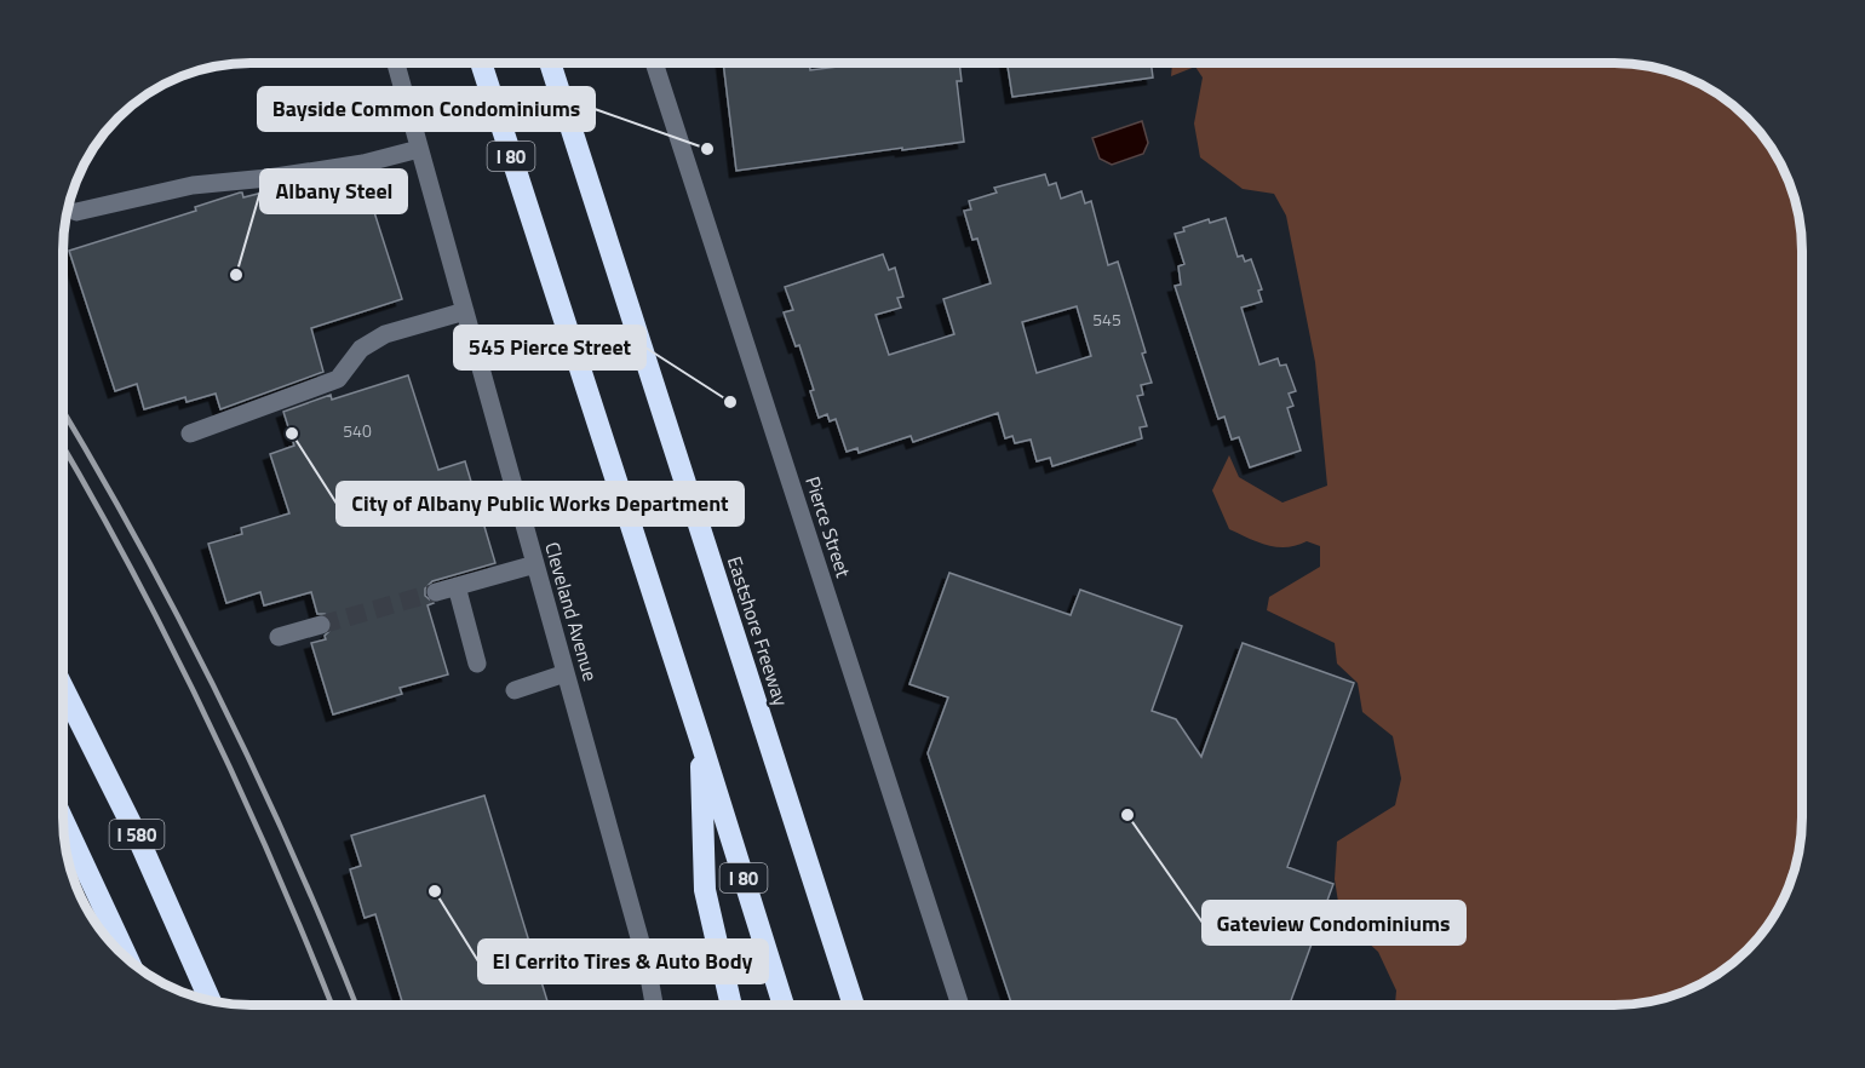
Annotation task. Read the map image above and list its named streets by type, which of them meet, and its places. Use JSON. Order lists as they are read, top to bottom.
{
  "streets": {
    "highway": ["I 80", "Eastshore Freeway", "I 580"],
    "street": ["Pierce Street", "Cleveland Avenue"]
  },
  "places": [
    "Bayside Common Condominiums",
    "Albany Steel",
    "545 Pierce Street",
    "City of Albany Public Works Department",
    "Gateview Condominiums",
    "El Cerrito Tires & Auto Body"
  ],
  "house_numbers": ["545", "540"]
}
